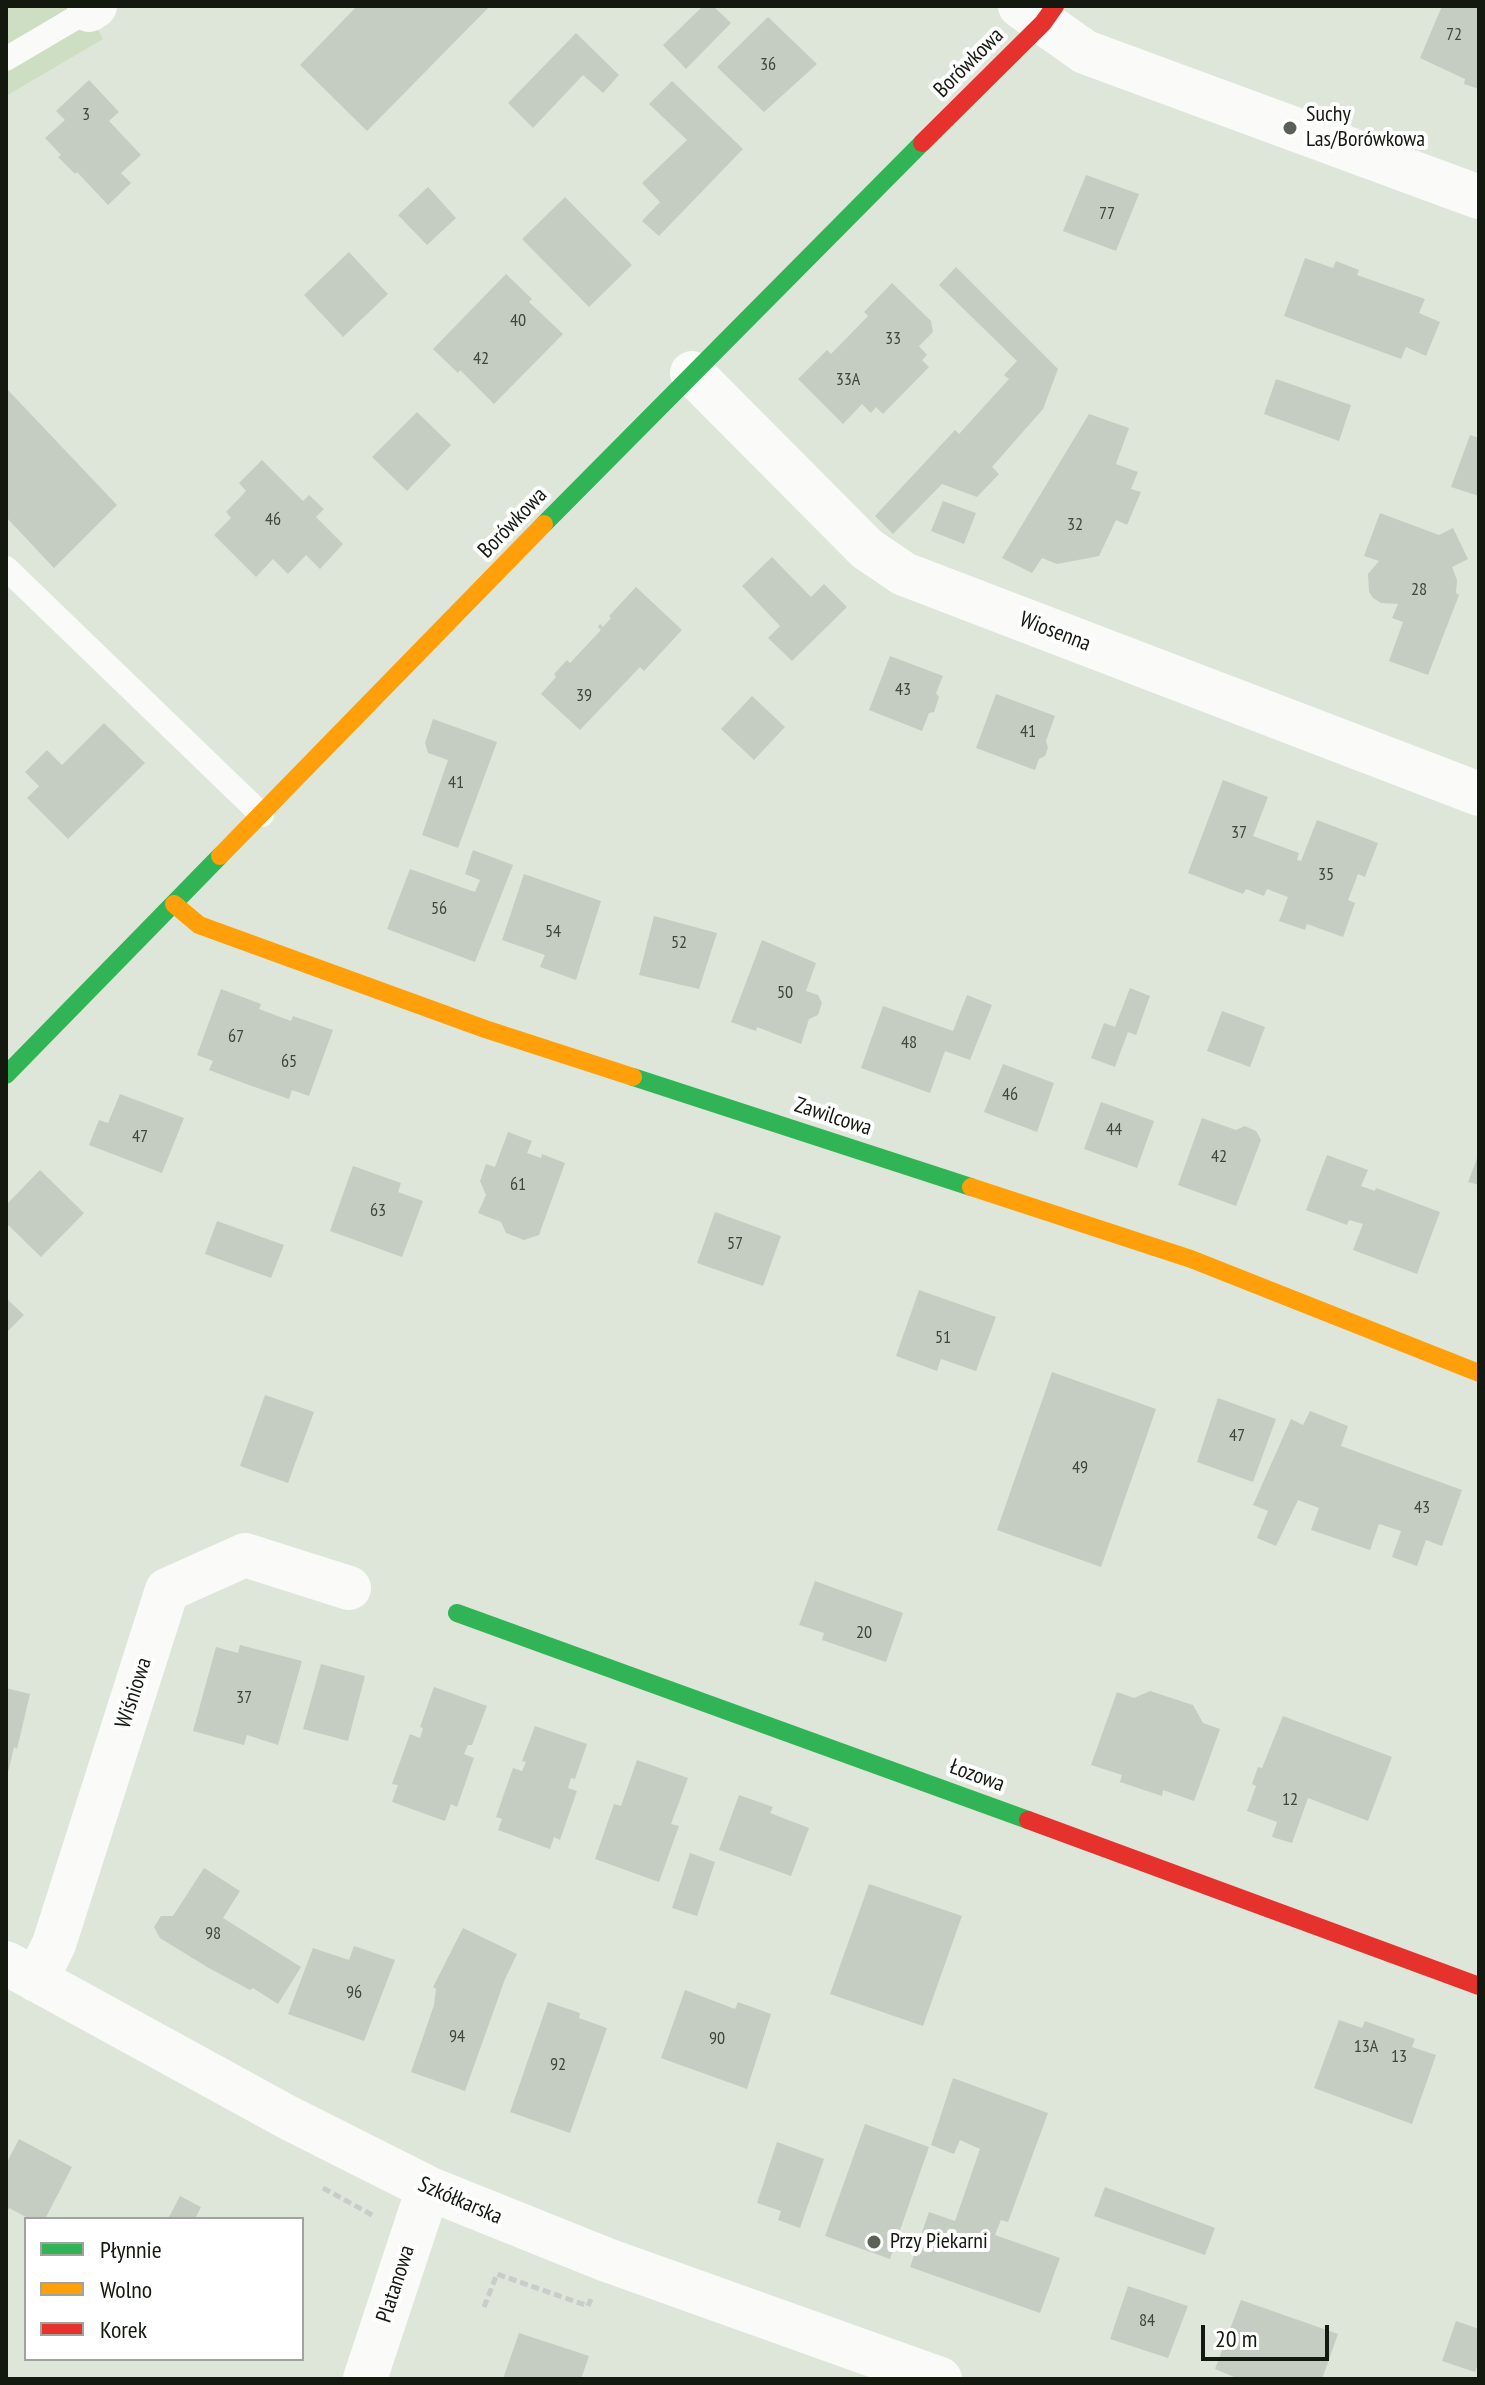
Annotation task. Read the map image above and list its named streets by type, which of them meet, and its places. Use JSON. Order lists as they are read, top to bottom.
{
  "streets": {
    "street": [
      "Borówkowa",
      "Wiosenna",
      "Zawilcowa",
      "Wiśniowa",
      "Łozowa",
      "Szkółkarska",
      "Platanowa"
    ]
  },
  "crossings": [
    ["Borówkowa", "Wiosenna"],
    ["Borówkowa", "Zawilcowa"],
    ["Wiśniowa", "Szkółkarska"],
    ["Szkółkarska", "Platanowa"]
  ],
  "places": ["Suchy Las/Borówkowa", "Przy Piekarni"],
  "house_numbers": [
    "72",
    "36",
    "3",
    "77",
    "40",
    "33",
    "42",
    "33A",
    "46",
    "32",
    "28",
    "43",
    "39",
    "41",
    "41",
    "37",
    "35",
    "56",
    "54",
    "52",
    "50",
    "67",
    "48",
    "65",
    "46",
    "44",
    "47",
    "42",
    "61",
    "63",
    "57",
    "51",
    "47",
    "49",
    "43",
    "20",
    "37",
    "12",
    "98",
    "96",
    "94",
    "90",
    "13A",
    "13",
    "92",
    "84"
  ],
  "legend": ["Płynnie", "Wolno", "Korek"],
  "scale_bar": "20 m"
}
